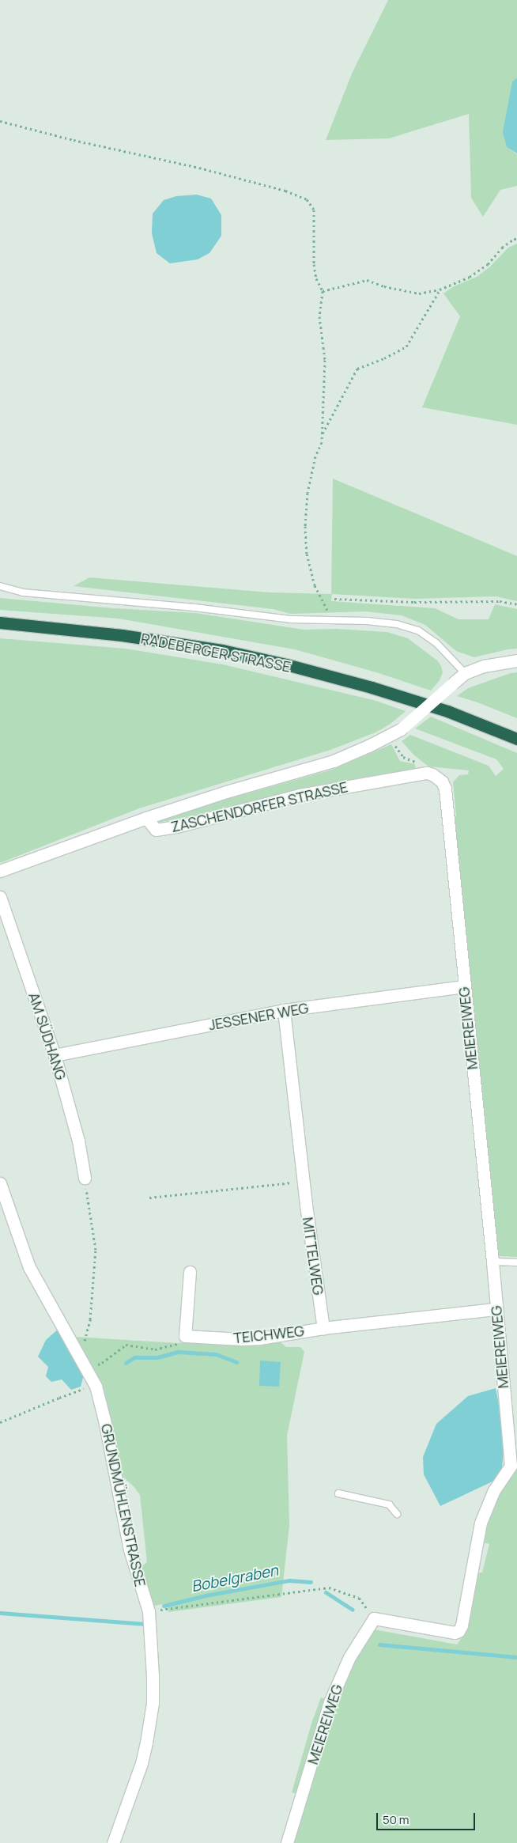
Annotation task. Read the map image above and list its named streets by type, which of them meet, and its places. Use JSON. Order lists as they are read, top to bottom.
{
  "streets": {
    "highway": ["RADEBERGER STRASSE"],
    "street": [
      "ZASCHENDORFER STRASSE",
      "JESSENER WEG",
      "MEIEREIWEG",
      "AM SÜDHANG",
      "MITTELWEG",
      "TEICHWEG",
      "GRUNDMÜHLENSTRASSE"
    ]
  },
  "crossings": [
    ["ZASCHENDORFER STRASSE", "MEIEREIWEG"],
    ["JESSENER WEG", "MEIEREIWEG"],
    ["JESSENER WEG", "AM SÜDHANG"],
    ["JESSENER WEG", "MITTELWEG"],
    ["MITTELWEG", "TEICHWEG"]
  ],
  "water": ["Bobelgraben"],
  "scale_bar": "50 m"
}
